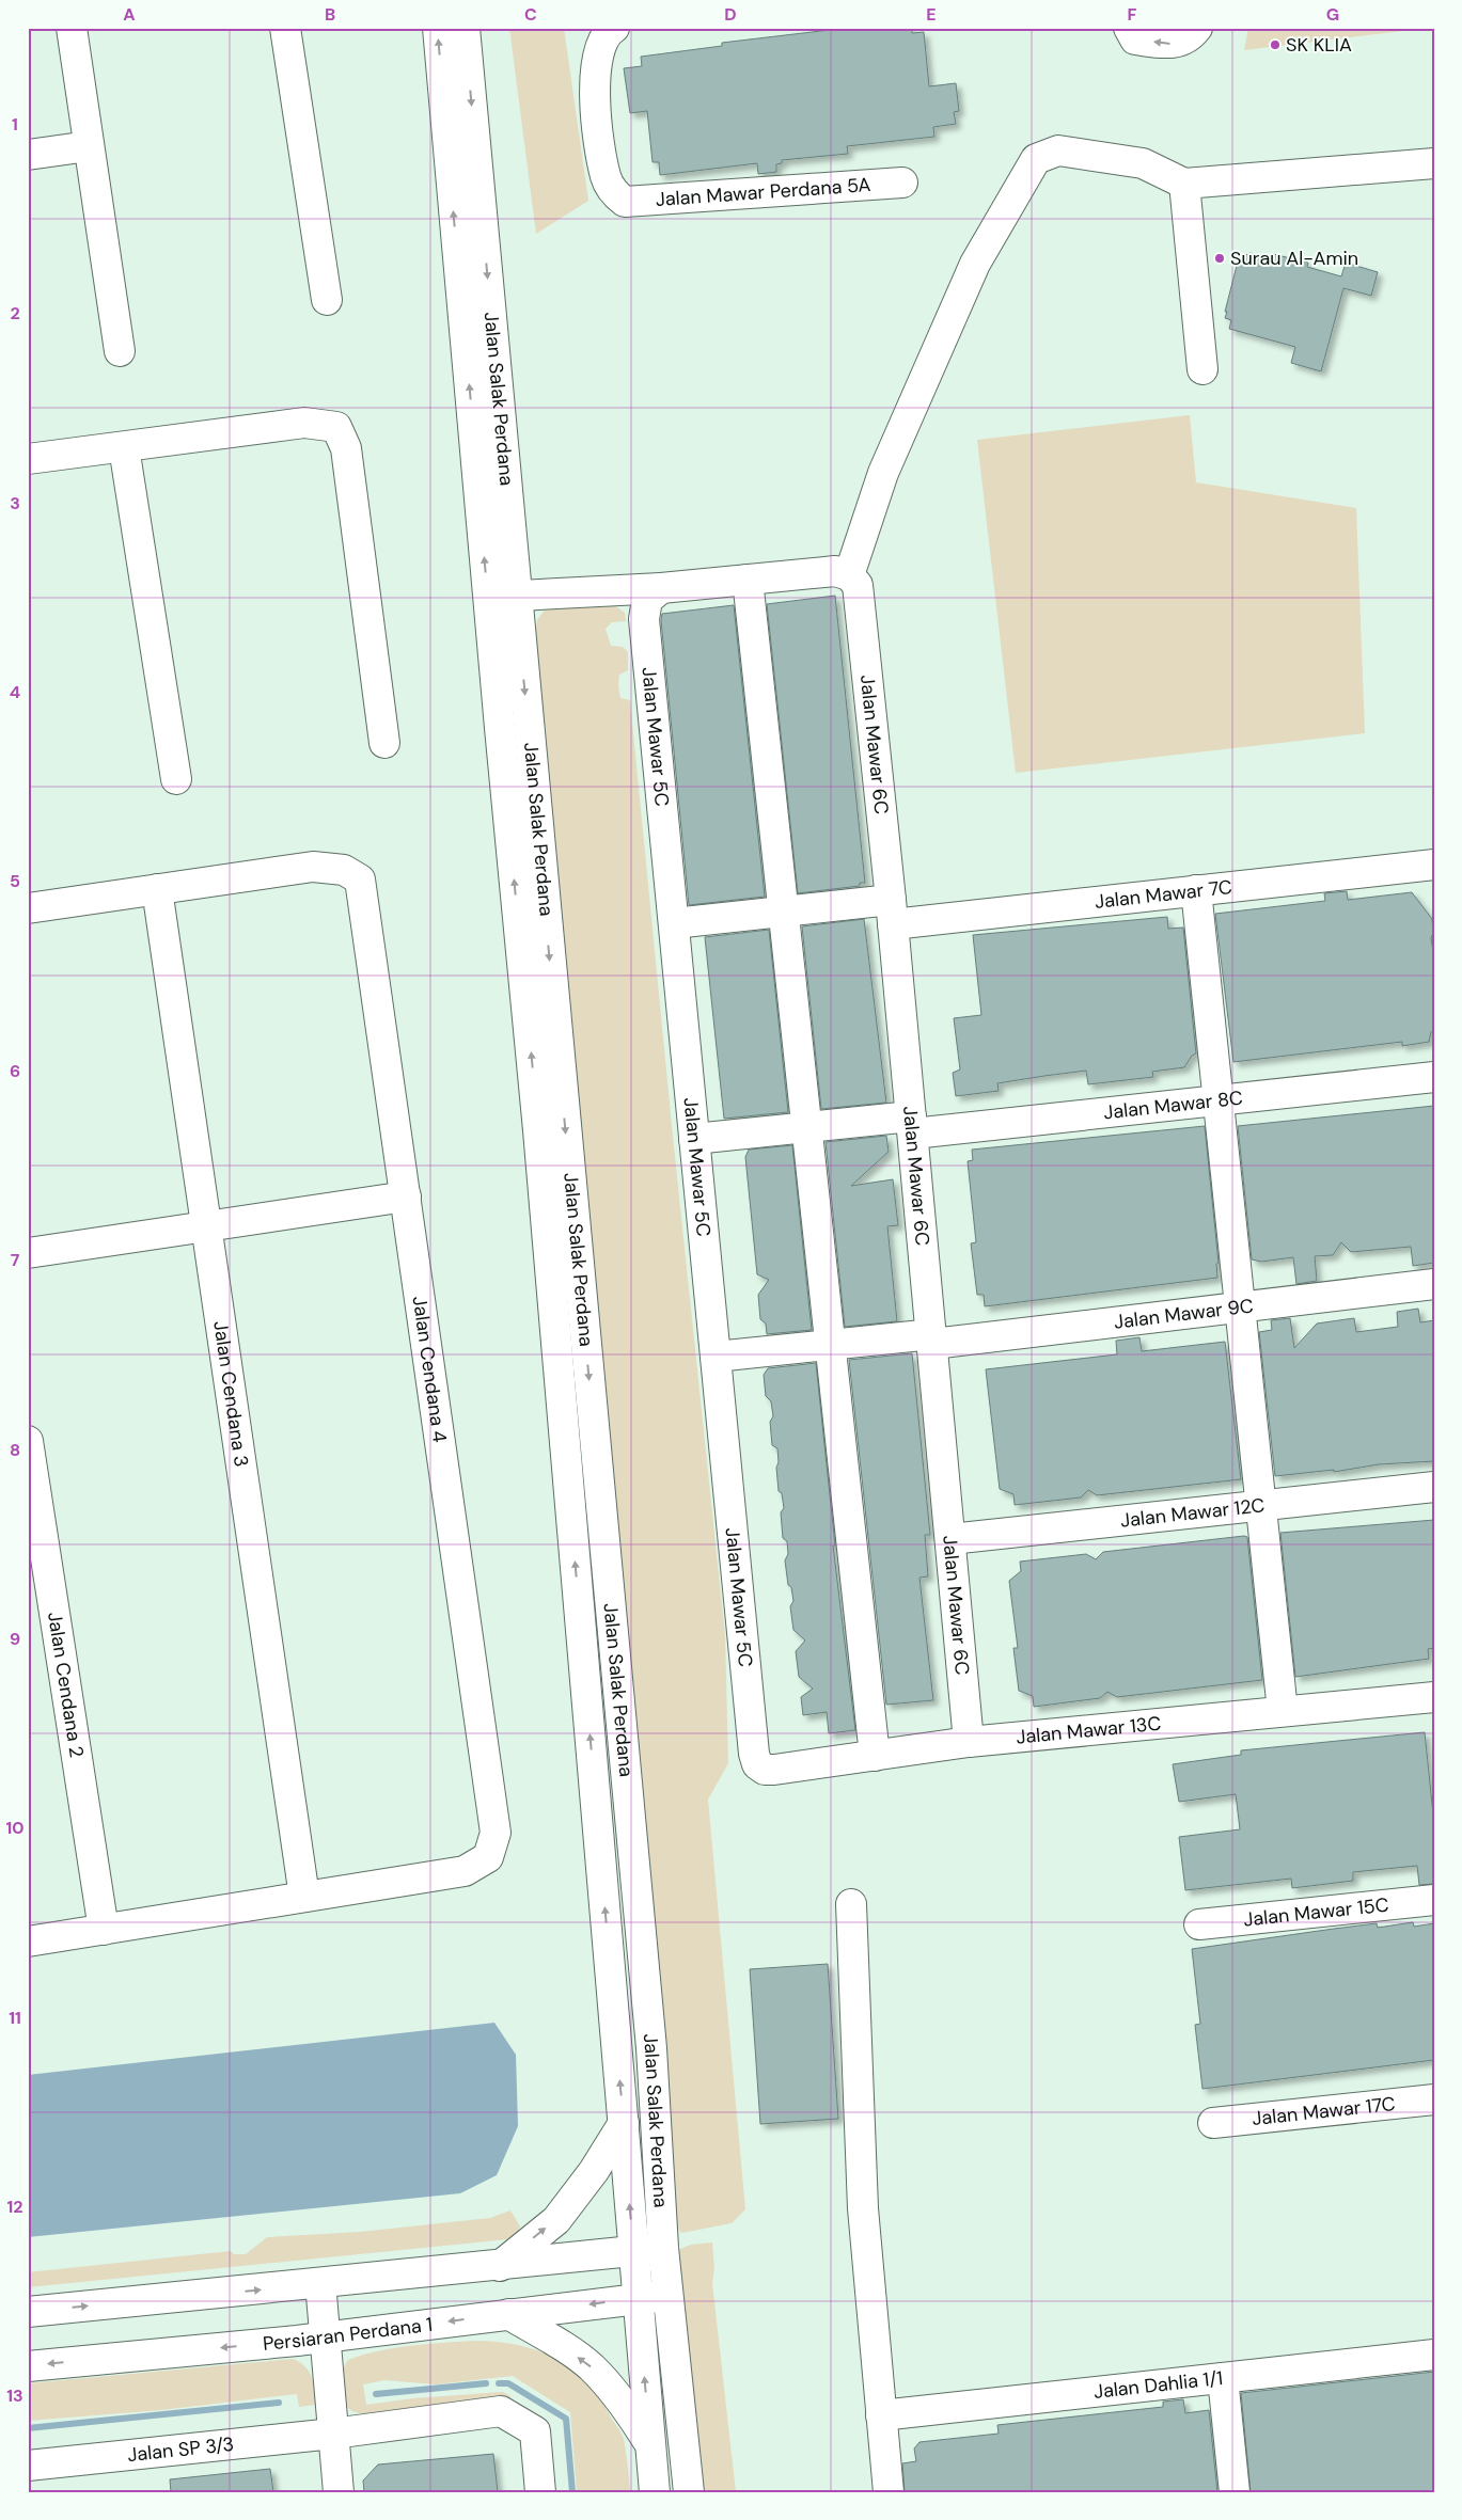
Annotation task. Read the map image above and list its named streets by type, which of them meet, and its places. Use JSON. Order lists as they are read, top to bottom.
{
  "streets": {
    "street": [
      "Jalan Mawar Perdana 5A",
      "Jalan Salak Perdana",
      "Jalan Mawar 5C",
      "Jalan Mawar 6C",
      "Jalan Mawar 7C",
      "Jalan Mawar 8C",
      "Jalan Mawar 9C",
      "Jalan Cendana 4",
      "Jalan Cendana 3",
      "Jalan Mawar 12C",
      "Jalan Cendana 2",
      "Jalan Mawar 13C",
      "Jalan Mawar 15C",
      "Jalan Mawar 17C",
      "Persiaran Perdana 1",
      "Jalan Dahlia 1/1",
      "Jalan SP 3/3"
    ]
  },
  "crossings": [
    ["Jalan Salak Perdana", "Persiaran Perdana 1"],
    ["Jalan Mawar 5C", "Jalan Mawar 7C"],
    ["Jalan Mawar 5C", "Jalan Mawar 8C"],
    ["Jalan Mawar 5C", "Jalan Mawar 9C"],
    ["Jalan Mawar 5C", "Jalan Mawar 13C"],
    ["Jalan Mawar 6C", "Jalan Mawar 7C"],
    ["Jalan Mawar 6C", "Jalan Mawar 8C"],
    ["Jalan Mawar 6C", "Jalan Mawar 9C"],
    ["Jalan Mawar 6C", "Jalan Mawar 12C"],
    ["Jalan Mawar 6C", "Jalan Mawar 13C"],
    ["Jalan Cendana 4", "Jalan Cendana 3"]
  ],
  "places": ["SK KLIA", "Surau Al-Amin"],
  "grid": {
    "columns": [
      "A",
      "B",
      "C",
      "D",
      "E",
      "F",
      "G"
    ],
    "rows": [
      "1",
      "2",
      "3",
      "4",
      "5",
      "6",
      "7",
      "8",
      "9",
      "10",
      "11",
      "12",
      "13"
    ]
  }
}
